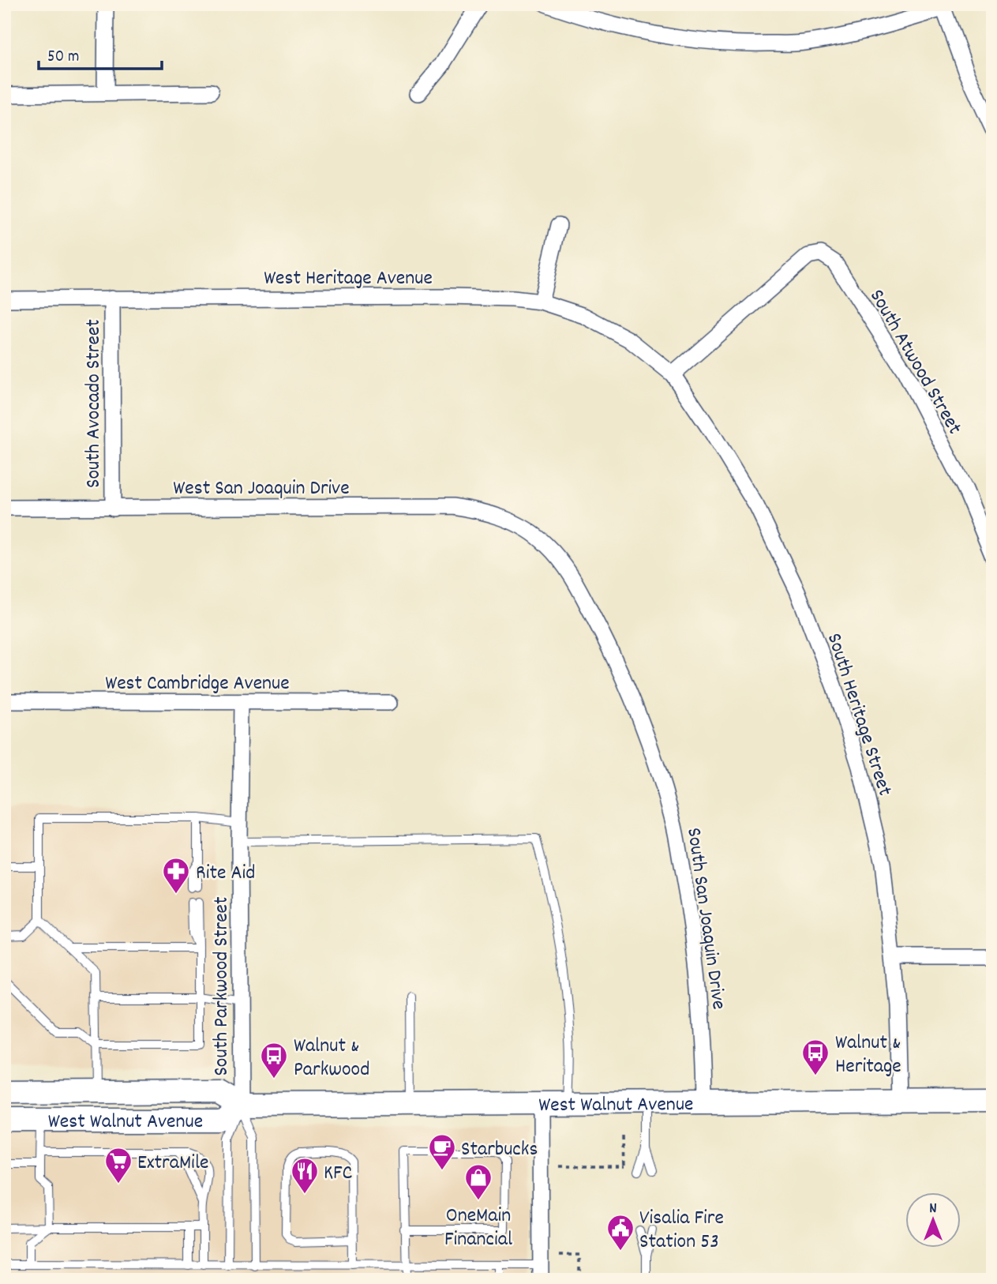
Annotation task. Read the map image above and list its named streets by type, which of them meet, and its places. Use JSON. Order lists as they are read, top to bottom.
{
  "streets": {
    "main road": ["West Walnut Avenue"],
    "street": [
      "West Heritage Avenue",
      "South Atwood Street",
      "South Avocado Street",
      "West San Joaquin Drive",
      "West Cambridge Avenue",
      "South Heritage Street",
      "South San Joaquin Drive",
      "South Parkwood Street"
    ]
  },
  "crossings": [
    ["West Heritage Avenue", "South Atwood Street"],
    ["West Heritage Avenue", "South Avocado Street"],
    ["West Heritage Avenue", "South Heritage Street"],
    ["South Atwood Street", "South Heritage Street"],
    ["South Avocado Street", "West San Joaquin Drive"],
    ["West San Joaquin Drive", "South San Joaquin Drive"],
    ["West Cambridge Avenue", "South Parkwood Street"],
    ["South Heritage Street", "West Walnut Avenue"],
    ["South San Joaquin Drive", "West Walnut Avenue"],
    ["South Parkwood Street", "West Walnut Avenue"]
  ],
  "places": {
    "pharmacy": ["Rite Aid"],
    "bus stop": ["Walnut & Heritage", "Walnut & Parkwood"],
    "cafe": ["Starbucks"],
    "supermarket": ["ExtraMile"],
    "restaurant": ["KFC"],
    "shop": ["OneMain Financial"],
    "public building": ["Visalia Fire Station 53"]
  },
  "scale_bar": "50 m",
  "north": "top"
}
